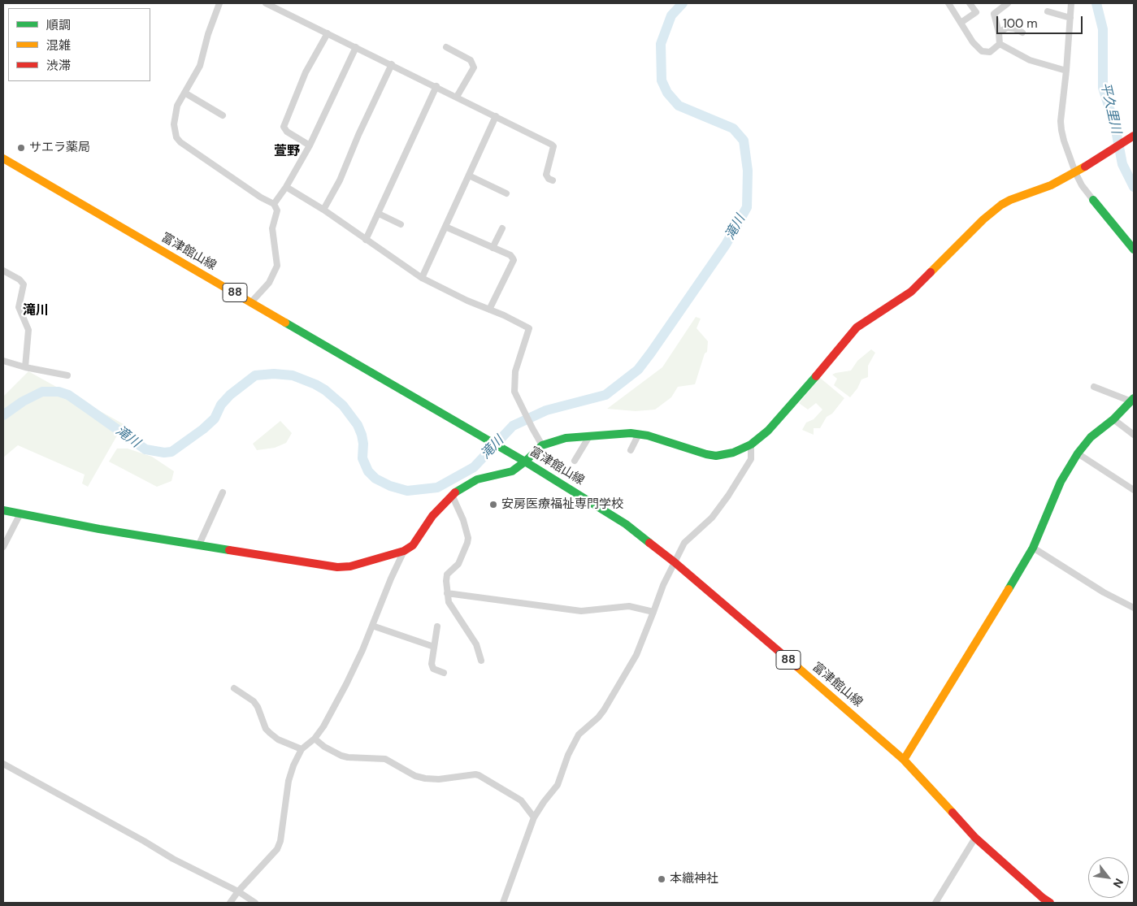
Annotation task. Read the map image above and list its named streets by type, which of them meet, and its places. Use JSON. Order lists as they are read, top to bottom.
{
  "streets": {
    "street": ["富津館山線", "88"]
  },
  "districts": ["萱野", "滝川"],
  "water": ["平久里川", "滝川"],
  "places": ["サエラ薬局", "安房医療福祉専門学校", "本織神社"],
  "legend": ["順調", "混雑", "渋滞"],
  "scale_bar": "100 m",
  "north": "bottom right"
}
